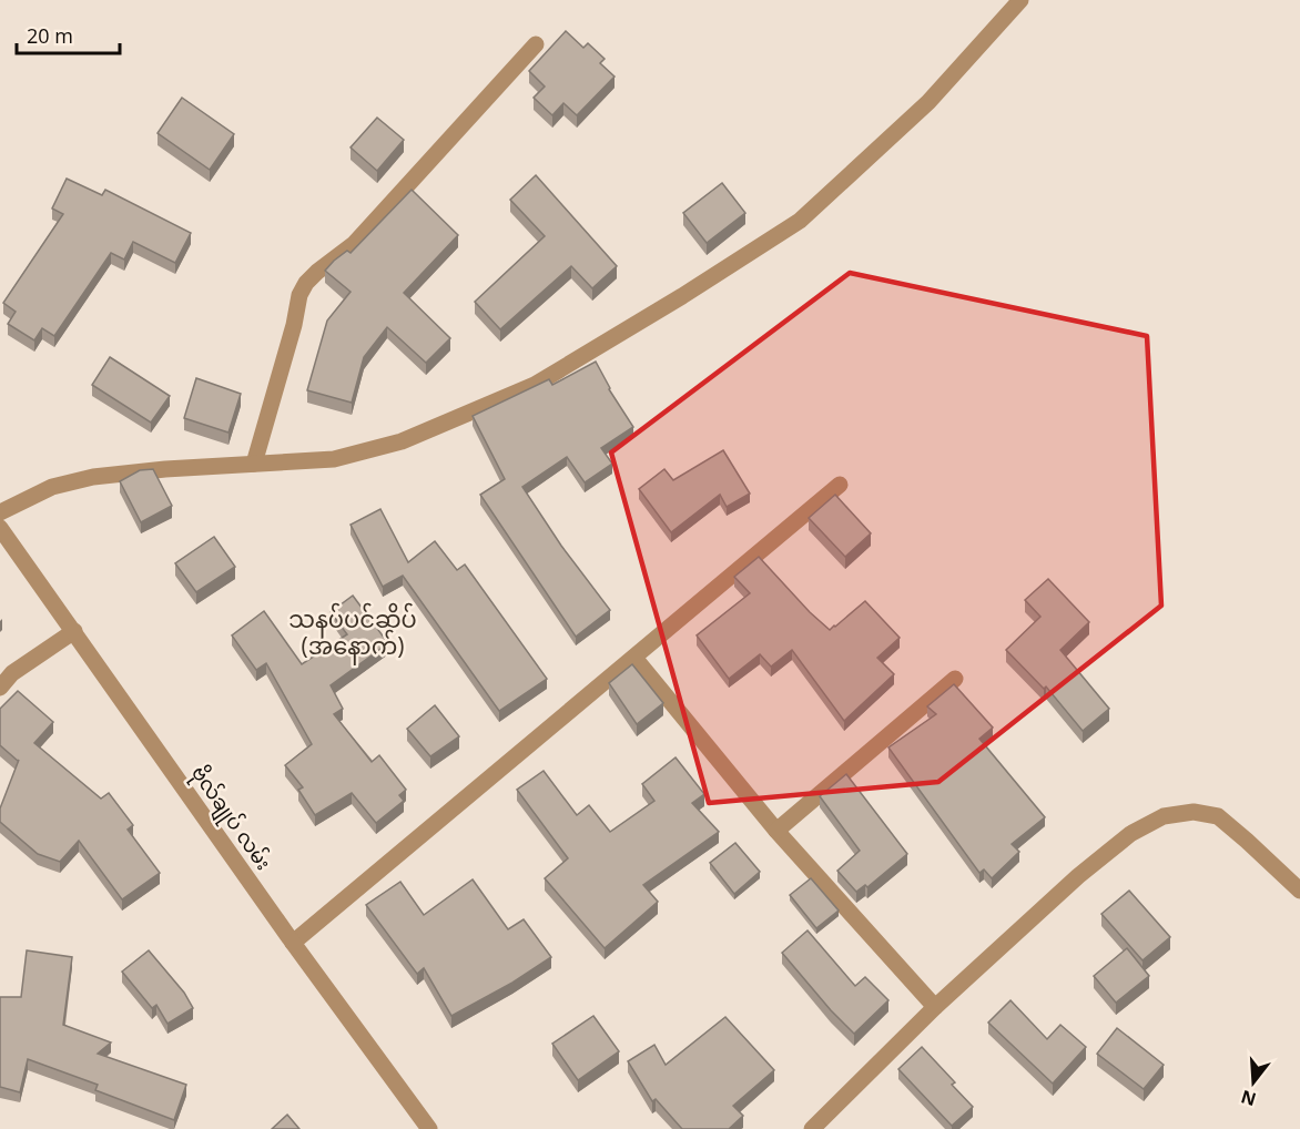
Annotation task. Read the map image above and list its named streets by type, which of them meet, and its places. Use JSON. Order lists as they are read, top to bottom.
{
  "streets": {
    "street": ["ဗိုလ်ချုပ် လမ်း"]
  },
  "districts": ["သနပ်ပင်ဆိပ် (အနောက်)"],
  "scale_bar": "20 m",
  "north": "bottom"
}
